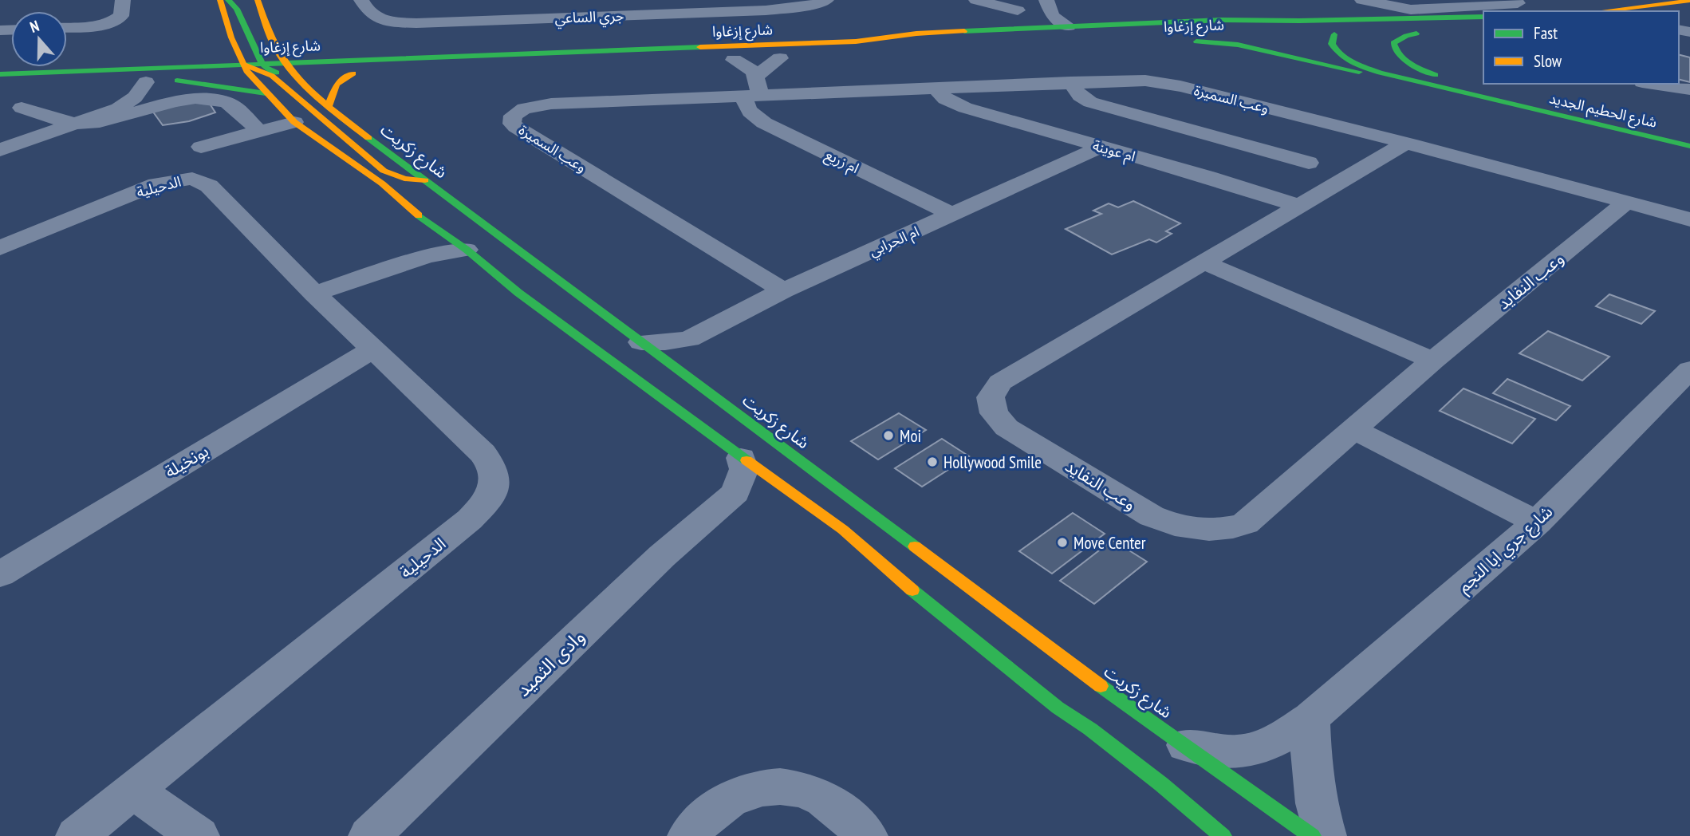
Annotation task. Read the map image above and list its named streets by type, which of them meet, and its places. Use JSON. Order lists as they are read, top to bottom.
{
  "streets": {
    "main road": ["شارع إزغاوا", "شارع الحطيم الجديد", "شارع زكريت"],
    "street": [
      "جري الساعي",
      "وعب السميرة",
      "ام عوينة",
      "ام زريع",
      "الدحيلية",
      "ام الحرابي",
      "وعب النفايد",
      "بونخيلة",
      "شارع جري ابا النجم",
      "وادى الثميد"
    ]
  },
  "crossings": [
    ["شارع إزغاوا", "شارع الحطيم الجديد"],
    ["شارع إزغاوا", "شارع زكريت"],
    ["وعب السميرة", "ام عوينة"],
    ["وعب السميرة", "ام زريع"],
    ["وعب السميرة", "ام الحرابي"],
    ["وعب السميرة", "وعب النفايد"],
    ["شارع زكريت", "ام الحرابي"],
    ["شارع زكريت", "شارع جري ابا النجم"],
    ["ام عوينة", "ام الحرابي"],
    ["ام عوينة", "وعب النفايد"],
    ["ام زريع", "ام الحرابي"],
    ["الدحيلية", "بونخيلة"]
  ],
  "places": ["Moi", "Hollywood Smile", "Move Center"],
  "legend": ["Fast", "Slow"],
  "north": "top"
}
